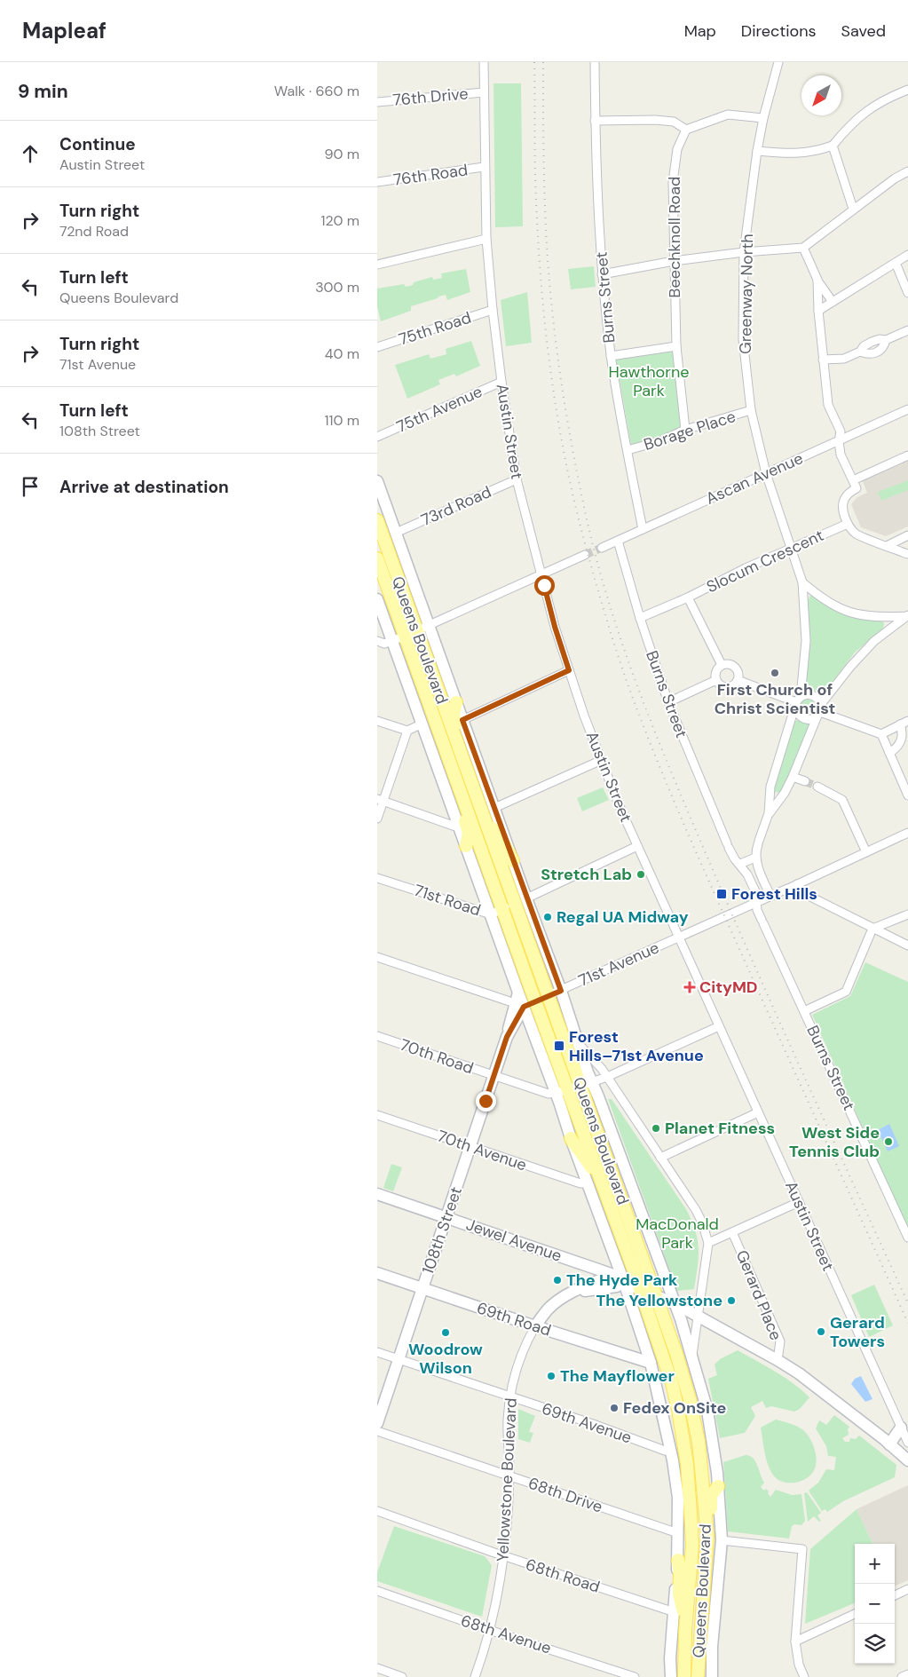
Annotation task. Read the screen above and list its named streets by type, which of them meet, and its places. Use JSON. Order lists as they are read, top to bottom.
{
  "streets": {
    "main road": ["Queens Boulevard"],
    "street": [
      "76th Drive",
      "76th Road",
      "Beechknoll Road",
      "Greenway North",
      "Burns Street",
      "75th Road",
      "75th Avenue",
      "Borage Place",
      "Austin Street",
      "Ascan Avenue",
      "73rd Road",
      "Slocum Crescent",
      "71st Road",
      "71st Avenue",
      "70th Road",
      "70th Avenue",
      "108th Street",
      "Jewel Avenue",
      "Gerard Place",
      "69th Road",
      "69th Avenue",
      "Yellowstone Boulevard",
      "68th Drive",
      "68th Road",
      "68th Avenue"
    ]
  },
  "crossings": [
    ["76th Drive", "Austin Street"],
    ["76th Road", "Austin Street"],
    ["Beechknoll Road", "Borage Place"],
    ["Greenway North", "Borage Place"],
    ["Greenway North", "Ascan Avenue"],
    ["Greenway North", "Slocum Crescent"],
    ["Burns Street", "Borage Place"],
    ["Burns Street", "Ascan Avenue"],
    ["Burns Street", "Slocum Crescent"],
    ["Burns Street", "71st Avenue"],
    ["75th Road", "Austin Street"],
    ["75th Avenue", "Austin Street"],
    ["Austin Street", "73rd Road"],
    ["Austin Street", "71st Road"],
    ["Austin Street", "71st Avenue"],
    ["Austin Street", "70th Road"],
    ["73rd Road", "Queens Boulevard"],
    ["Queens Boulevard", "71st Road"],
    ["Queens Boulevard", "71st Avenue"],
    ["Queens Boulevard", "70th Road"],
    ["Queens Boulevard", "70th Avenue"],
    ["Queens Boulevard", "108th Street"],
    ["Queens Boulevard", "Jewel Avenue"],
    ["Queens Boulevard", "69th Road"],
    ["Queens Boulevard", "69th Avenue"],
    ["Queens Boulevard", "68th Drive"],
    ["Queens Boulevard", "68th Road"],
    ["71st Avenue", "108th Street"],
    ["70th Road", "108th Street"],
    ["70th Avenue", "108th Street"],
    ["108th Street", "Jewel Avenue"],
    ["108th Street", "69th Road"],
    ["108th Street", "69th Avenue"],
    ["Jewel Avenue", "Yellowstone Boulevard"],
    ["69th Road", "Yellowstone Boulevard"],
    ["69th Avenue", "Yellowstone Boulevard"],
    ["Yellowstone Boulevard", "68th Drive"],
    ["Yellowstone Boulevard", "68th Road"],
    ["Yellowstone Boulevard", "68th Avenue"]
  ],
  "parks": ["Hawthorne Park", "MacDonald Park"],
  "places": {
    "other": [
      "First Church of Christ Scientist",
      "Stretch Lab",
      "Regal UA Midway",
      "Planet Fitness",
      "West Side Tennis Club",
      "The Hyde Park",
      "The Yellowstone",
      "Gerard Towers",
      "Woodrow Wilson",
      "The Mayflower",
      "Fedex OnSite"
    ],
    "transit": ["Forest Hills", "Forest Hills–71st Avenue"],
    "health": ["CityMD"]
  },
  "north": "bottom left",
  "page": {
    "header": "Mapleaf",
    "nav": ["Map", "Directions", "Saved"],
    "heading": ["9 min", "Walk · 660 m"],
    "list": [
      ["Continue", "Austin Street", "90 m"],
      ["Turn right", "72nd Road", "120 m"],
      ["Turn left", "Queens Boulevard", "300 m"],
      ["Turn right", "71st Avenue", "40 m"],
      ["Turn left", "108th Street", "110 m"],
      "Arrive at destination"
    ],
    "map_buttons": ["+", "−"]
  }
}
